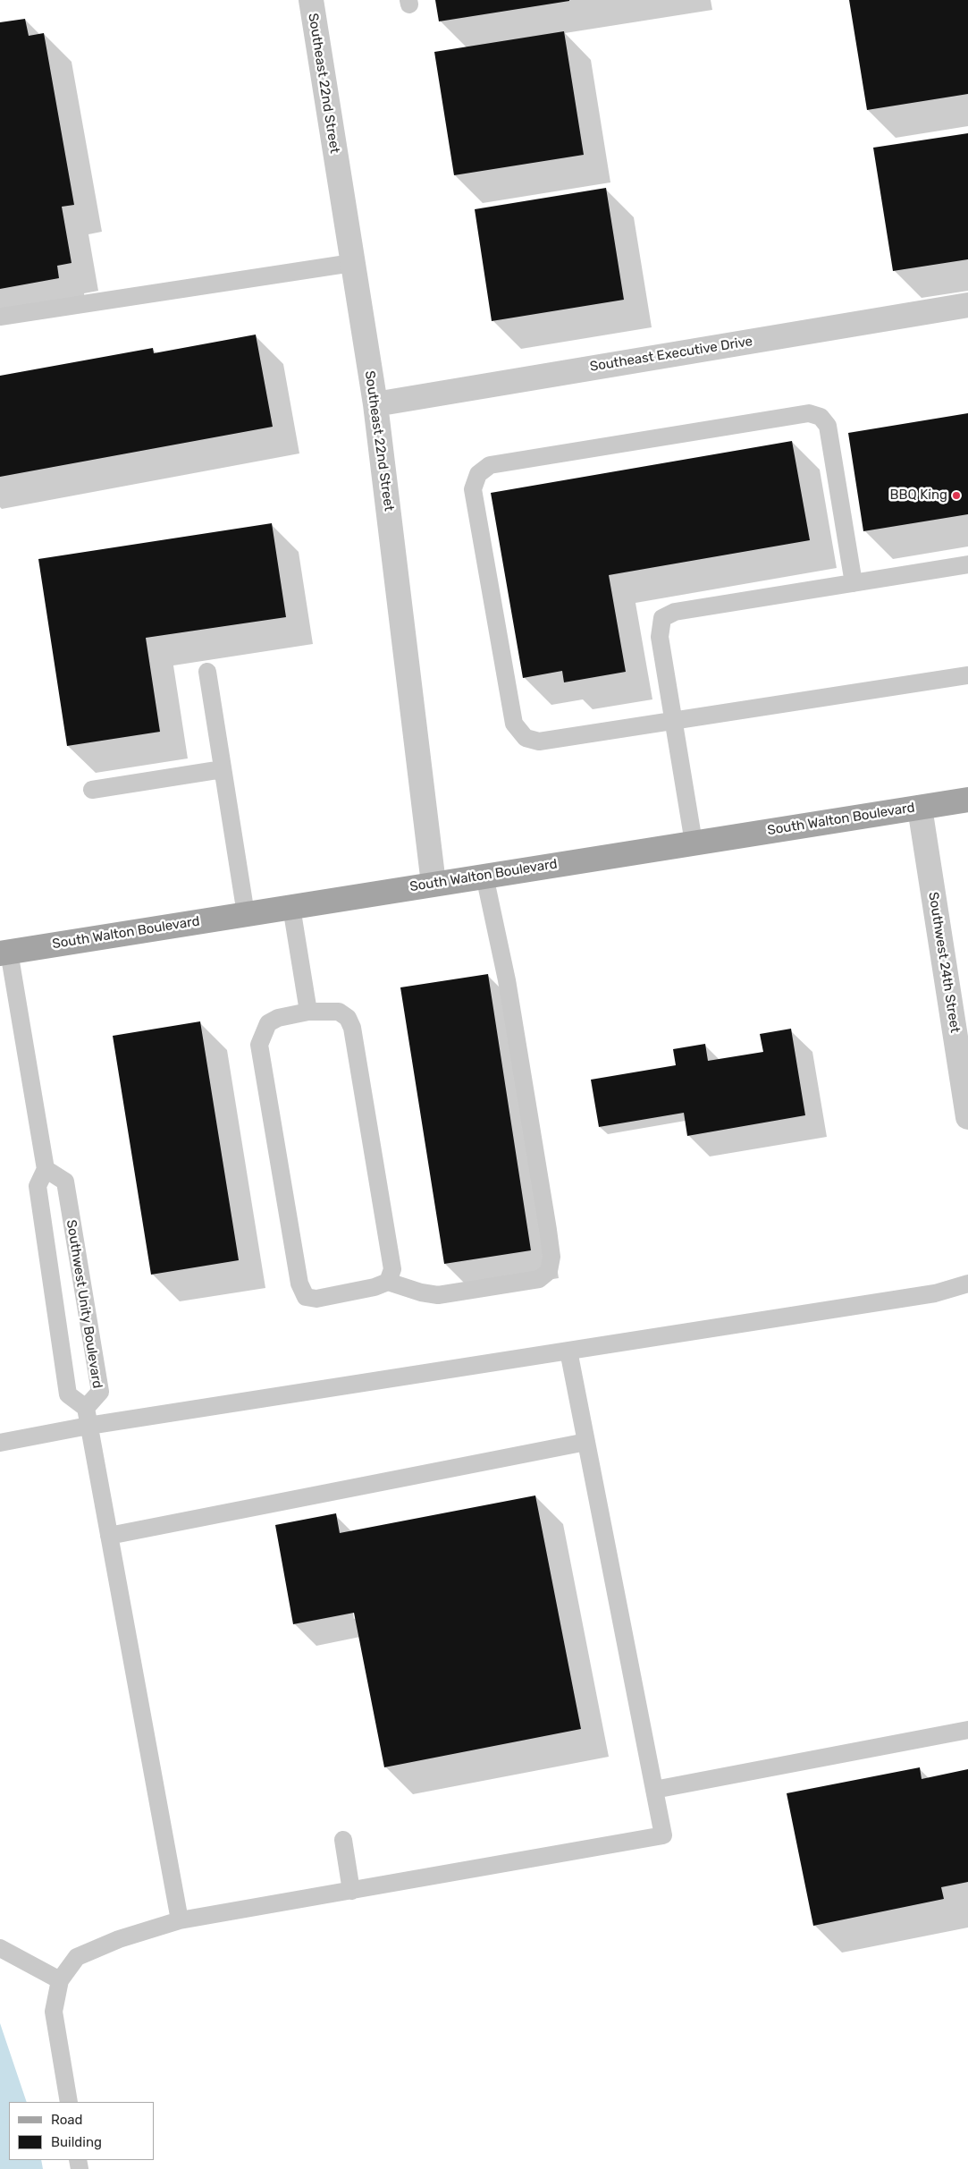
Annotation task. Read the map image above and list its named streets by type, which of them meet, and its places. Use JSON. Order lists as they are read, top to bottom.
{
  "streets": {
    "main road": ["South Walton Boulevard"],
    "street": ["Southeast 22nd Street", "Southeast Executive Drive", "Southwest 24th Street"],
    "lane": ["Southwest Unity Boulevard"]
  },
  "crossings": [
    ["Southeast 22nd Street", "Southeast Executive Drive"],
    ["Southeast 22nd Street", "South Walton Boulevard"],
    ["South Walton Boulevard", "Southwest 24th Street"],
    ["South Walton Boulevard", "Southwest Unity Boulevard"]
  ],
  "places": ["BBQ King"],
  "legend": ["Road", "Building"]
}
